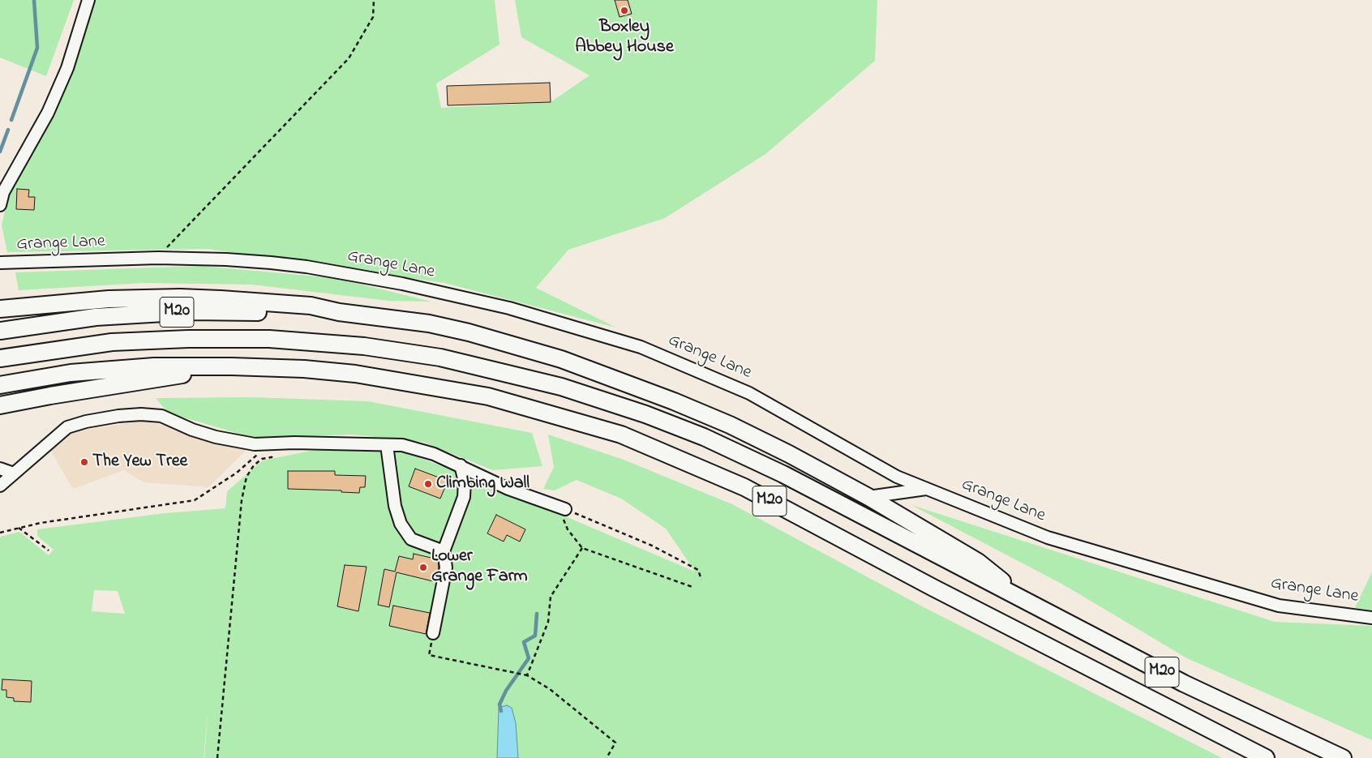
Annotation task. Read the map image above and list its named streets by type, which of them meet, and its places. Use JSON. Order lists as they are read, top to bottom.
{
  "streets": {
    "highway": ["M20"],
    "street": ["Grange Lane"]
  },
  "places": [
    "Boxley Abbey House",
    "The Yew Tree",
    "Climbing Wall",
    "Lower Grange Farm"
  ]
}
